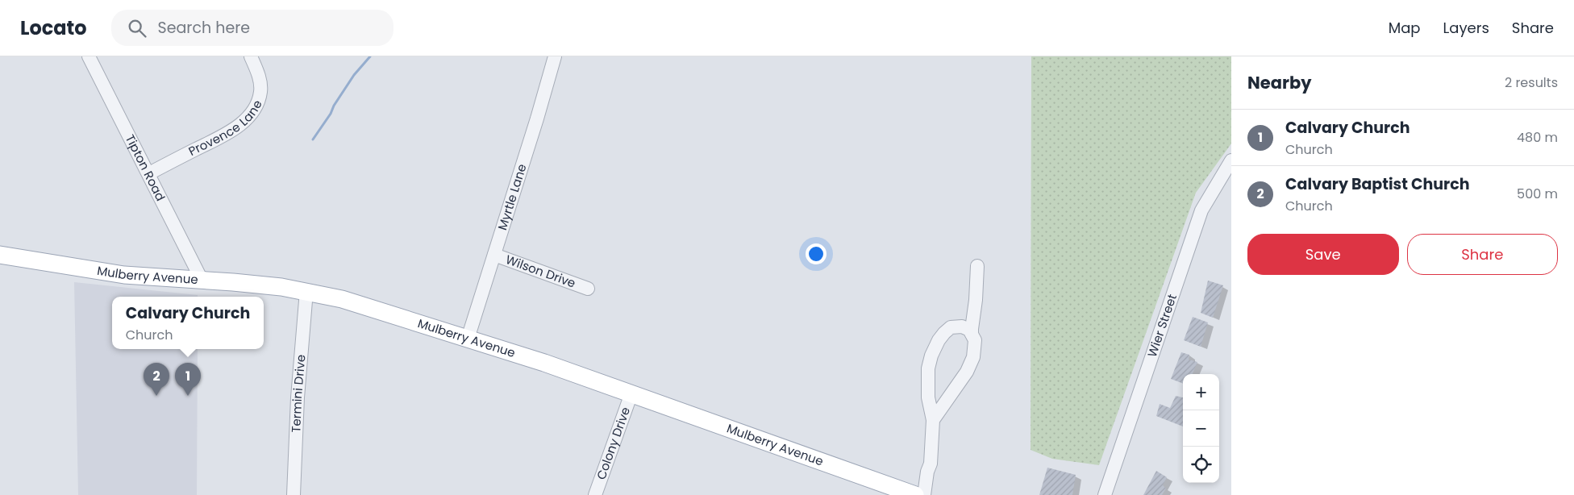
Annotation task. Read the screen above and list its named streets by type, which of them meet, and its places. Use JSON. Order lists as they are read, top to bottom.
{
  "streets": {
    "main road": ["Mulberry Avenue"],
    "street": [
      "Provence Lane",
      "Tipton Road",
      "Myrtle Lane",
      "Wilson Drive",
      "Wier Street",
      "Termini Drive",
      "Colony Drive"
    ]
  },
  "crossings": [
    ["Provence Lane", "Tipton Road"],
    ["Tipton Road", "Mulberry Avenue"],
    ["Myrtle Lane", "Wilson Drive"],
    ["Myrtle Lane", "Mulberry Avenue"],
    ["Mulberry Avenue", "Termini Drive"],
    ["Mulberry Avenue", "Colony Drive"]
  ],
  "page": {
    "header": "Locato",
    "search": "Search here",
    "nav": ["Map", "Layers", "Share"],
    "heading": ["Nearby", "2 results"],
    "list": [
      {
        "mark": "1",
        "name": "Calvary Church",
        "note": "Church",
        "value": "480 m"
      },
      {
        "mark": "2",
        "name": "Calvary Baptist Church",
        "note": "Church",
        "value": "500 m"
      }
    ],
    "buttons": ["Save", "Share"],
    "popup": ["Calvary Church", "Church"],
    "pins": ["1", "2"],
    "map_buttons": ["+", "−"]
  }
}
